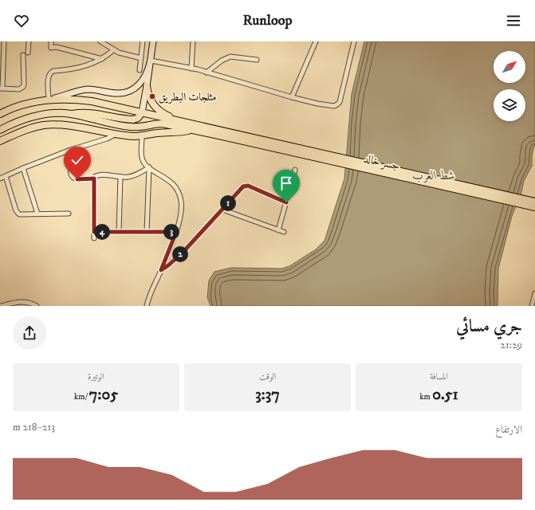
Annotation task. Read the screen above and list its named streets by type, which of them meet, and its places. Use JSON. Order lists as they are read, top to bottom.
{
  "streets": {
    "highway": ["جسر خالد"]
  },
  "water": ["شط العرب"],
  "places": ["مثلجات البطريق"],
  "north": "top right",
  "page": {
    "header": "Runloop",
    "pins": [
      "1",
      "3",
      "4",
      "2"
    ],
    "heading": ["جري مسائي", "21:29"],
    "stats": [
      ["المسافة", "0.51 km"],
      ["الوقت", "3:37"],
      ["الوتيرة", "7:05 /km"]
    ],
    "chart": ["الارتفاع", "213–218 m"]
  }
}
